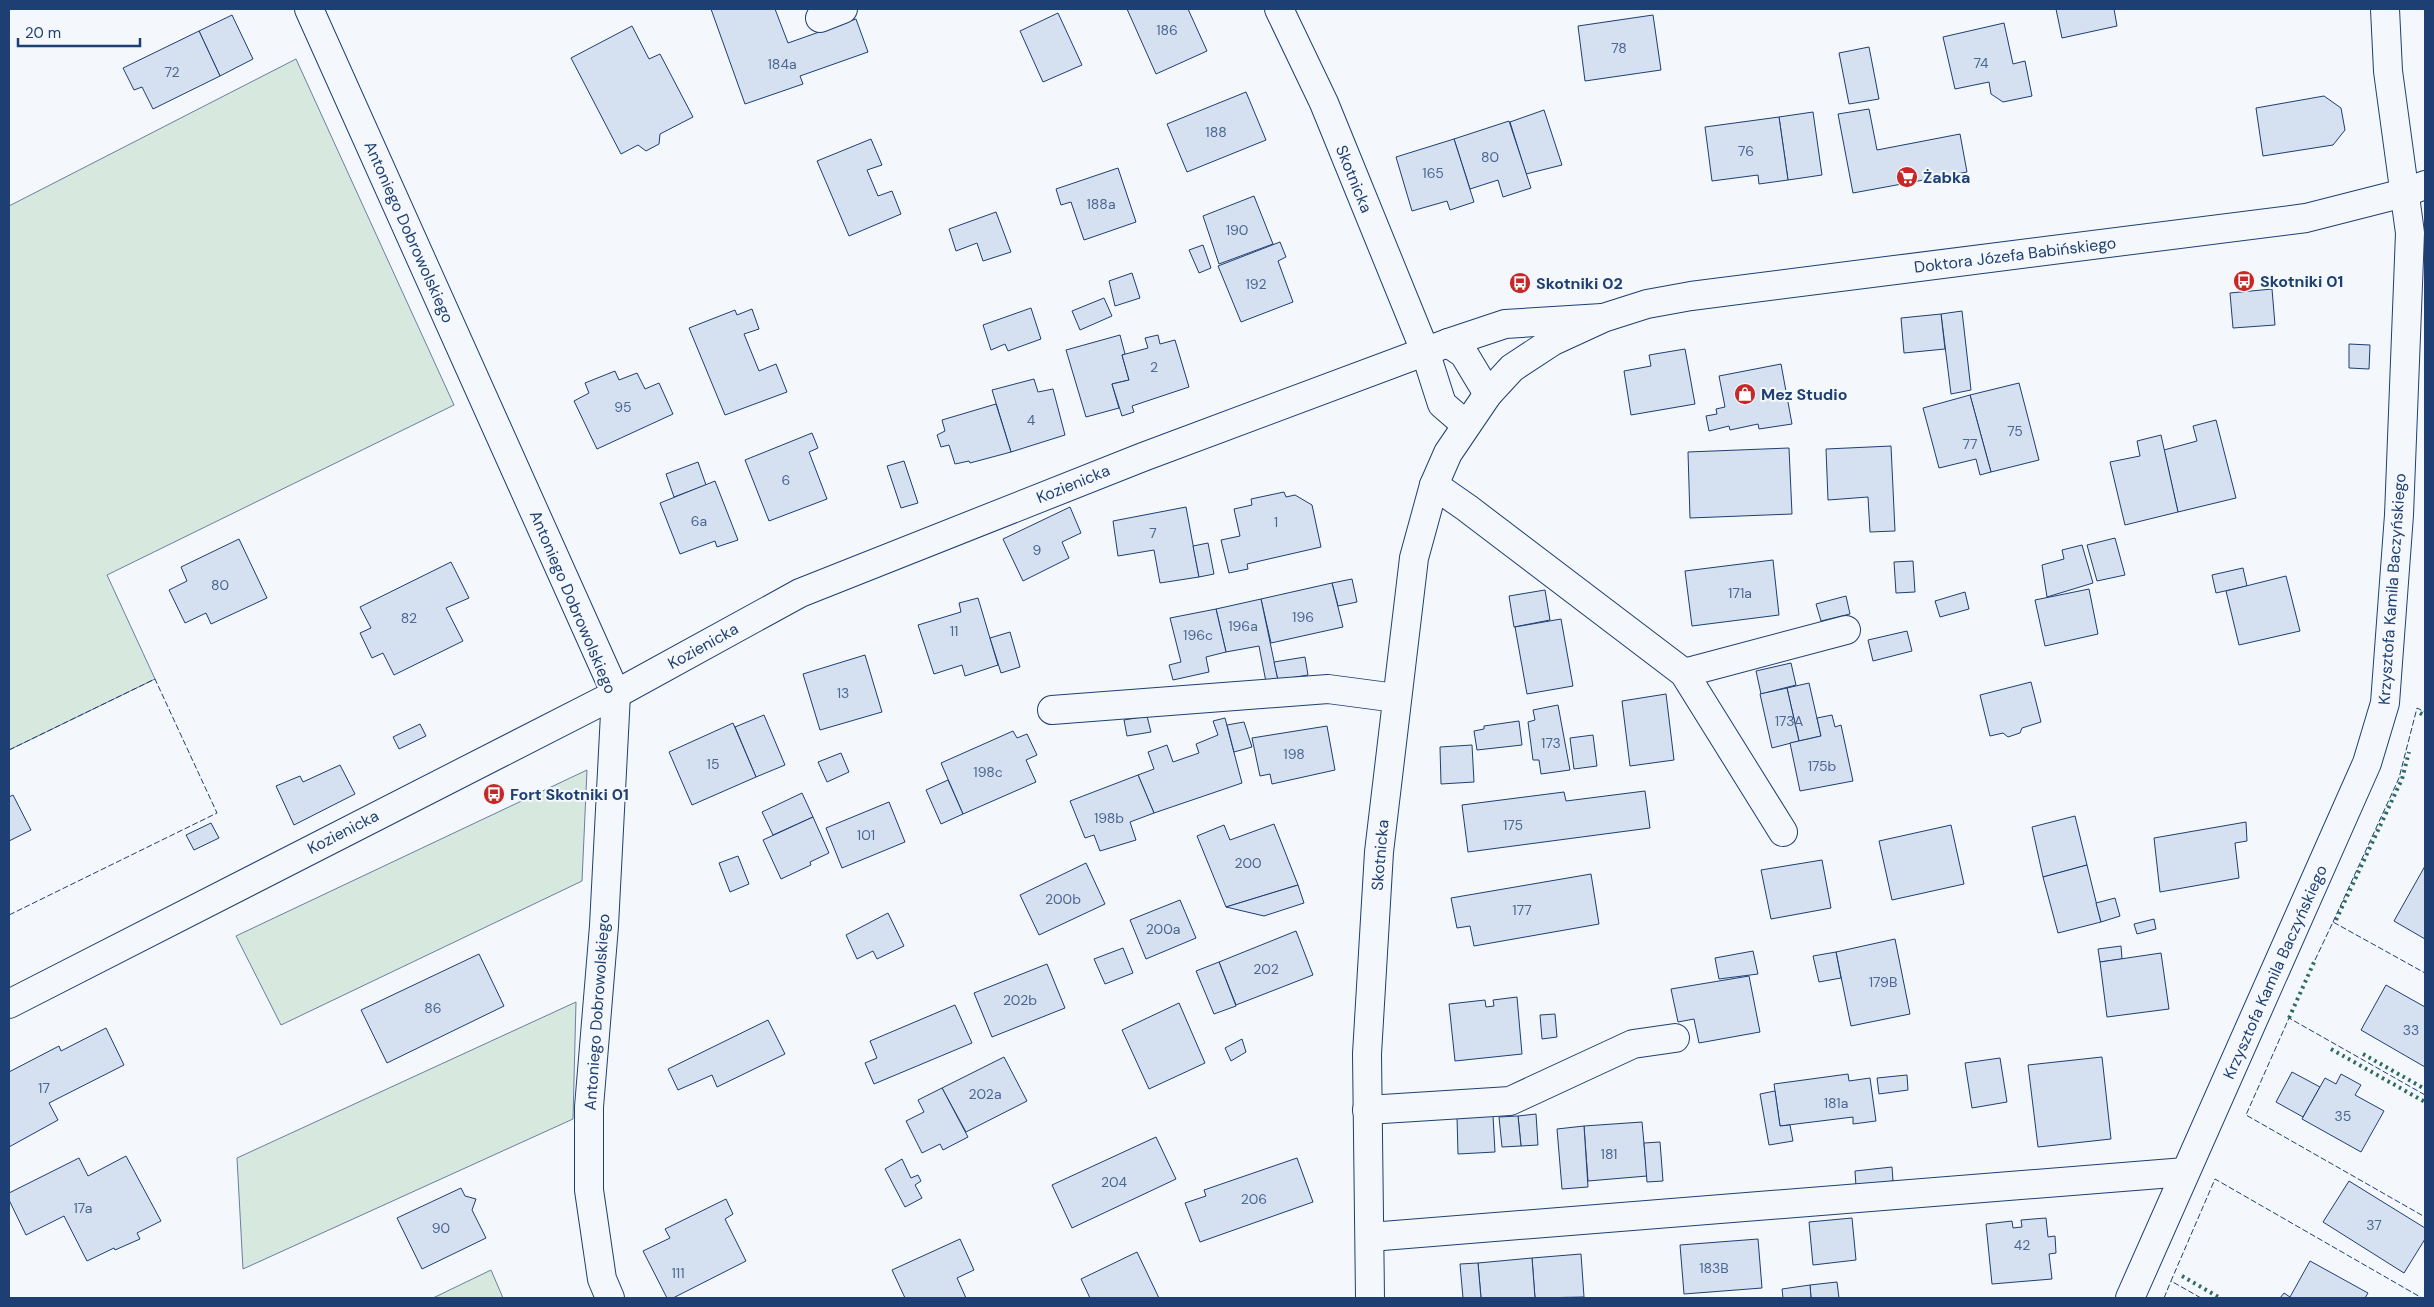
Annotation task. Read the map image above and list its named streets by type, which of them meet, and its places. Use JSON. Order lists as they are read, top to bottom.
{
  "streets": {
    "street": [
      "Skotnicka",
      "Antoniego Dobrowolskiego",
      "Doktora Józefa Babińskiego",
      "Kozienicka",
      "Krzysztofa Kamila Baczyńskiego"
    ]
  },
  "crossings": [
    ["Skotnicka", "Doktora Józefa Babińskiego"],
    ["Skotnicka", "Kozienicka"],
    ["Antoniego Dobrowolskiego", "Kozienicka"],
    ["Doktora Józefa Babińskiego", "Krzysztofa Kamila Baczyńskiego"]
  ],
  "places": {
    "supermarket": ["Żabka"],
    "bus stop": ["Skotniki 01", "Skotniki 02", "Fort Skotniki 01"],
    "shop": ["Mez Studio"]
  },
  "house_numbers": [
    "186",
    "78",
    "74",
    "184a",
    "72",
    "188",
    "76",
    "80",
    "165",
    "188a",
    "190",
    "192",
    "2",
    "95",
    "4",
    "75",
    "77",
    "6",
    "6a",
    "1",
    "7",
    "9",
    "80",
    "171a",
    "196",
    "82",
    "196a",
    "11",
    "196c",
    "13",
    "173A",
    "173",
    "198",
    "15",
    "175b",
    "198c",
    "198b",
    "175",
    "101",
    "200",
    "200b",
    "177",
    "200a",
    "202",
    "179B",
    "202b",
    "86",
    "33",
    "17",
    "202a",
    "181a",
    "35",
    "181",
    "204",
    "206",
    "17a",
    "37",
    "90",
    "42",
    "183B",
    "111"
  ],
  "scale_bar": "20 m"
}
